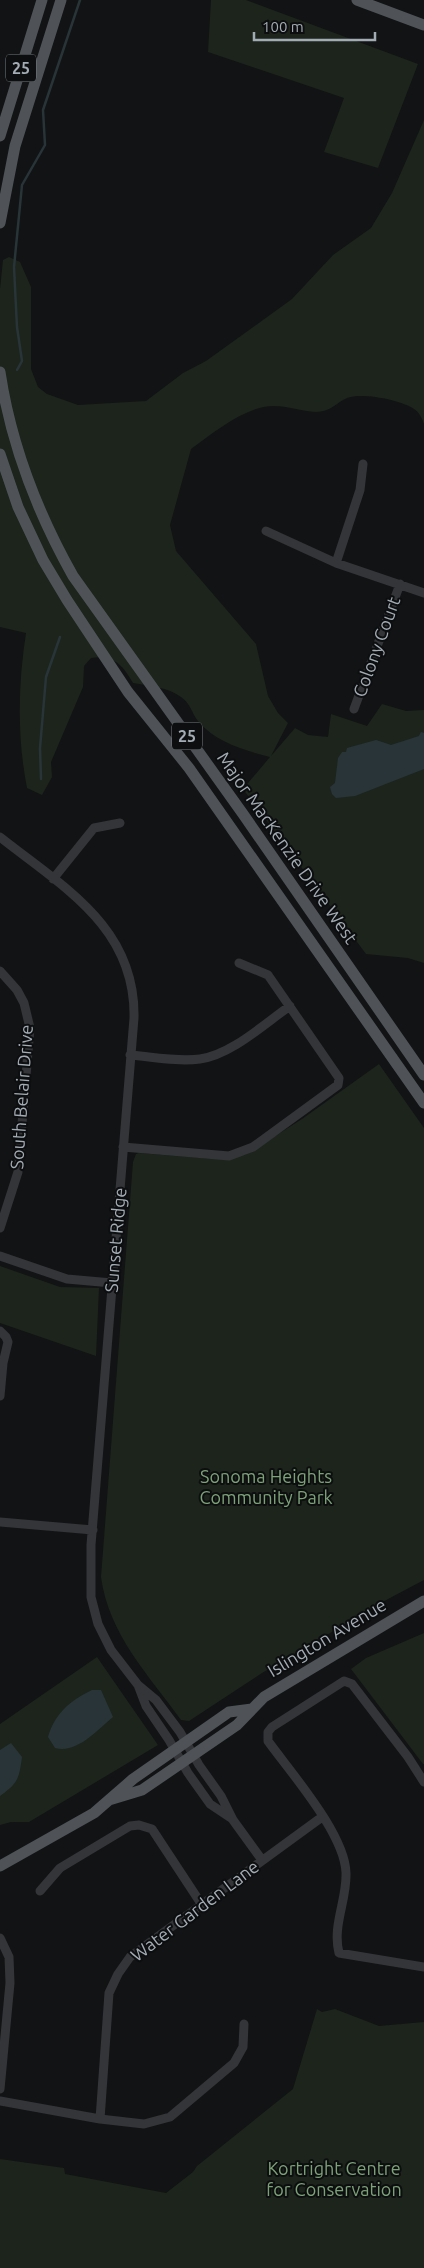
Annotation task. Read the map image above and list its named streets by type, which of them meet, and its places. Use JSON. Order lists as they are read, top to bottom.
{
  "streets": {
    "main road": ["25", "Major MacKenzie Drive West", "Islington Avenue"],
    "street": [
      "Colony Court",
      "South Belair Drive",
      "Sunset Ridge",
      "Water Garden Lane"
    ]
  },
  "crossings": [
    ["Sunset Ridge", "Islington Avenue"]
  ],
  "parks": ["Sonoma Heights Community Park", "Kortright Centre for Conservation"],
  "scale_bar": "100 m"
}
